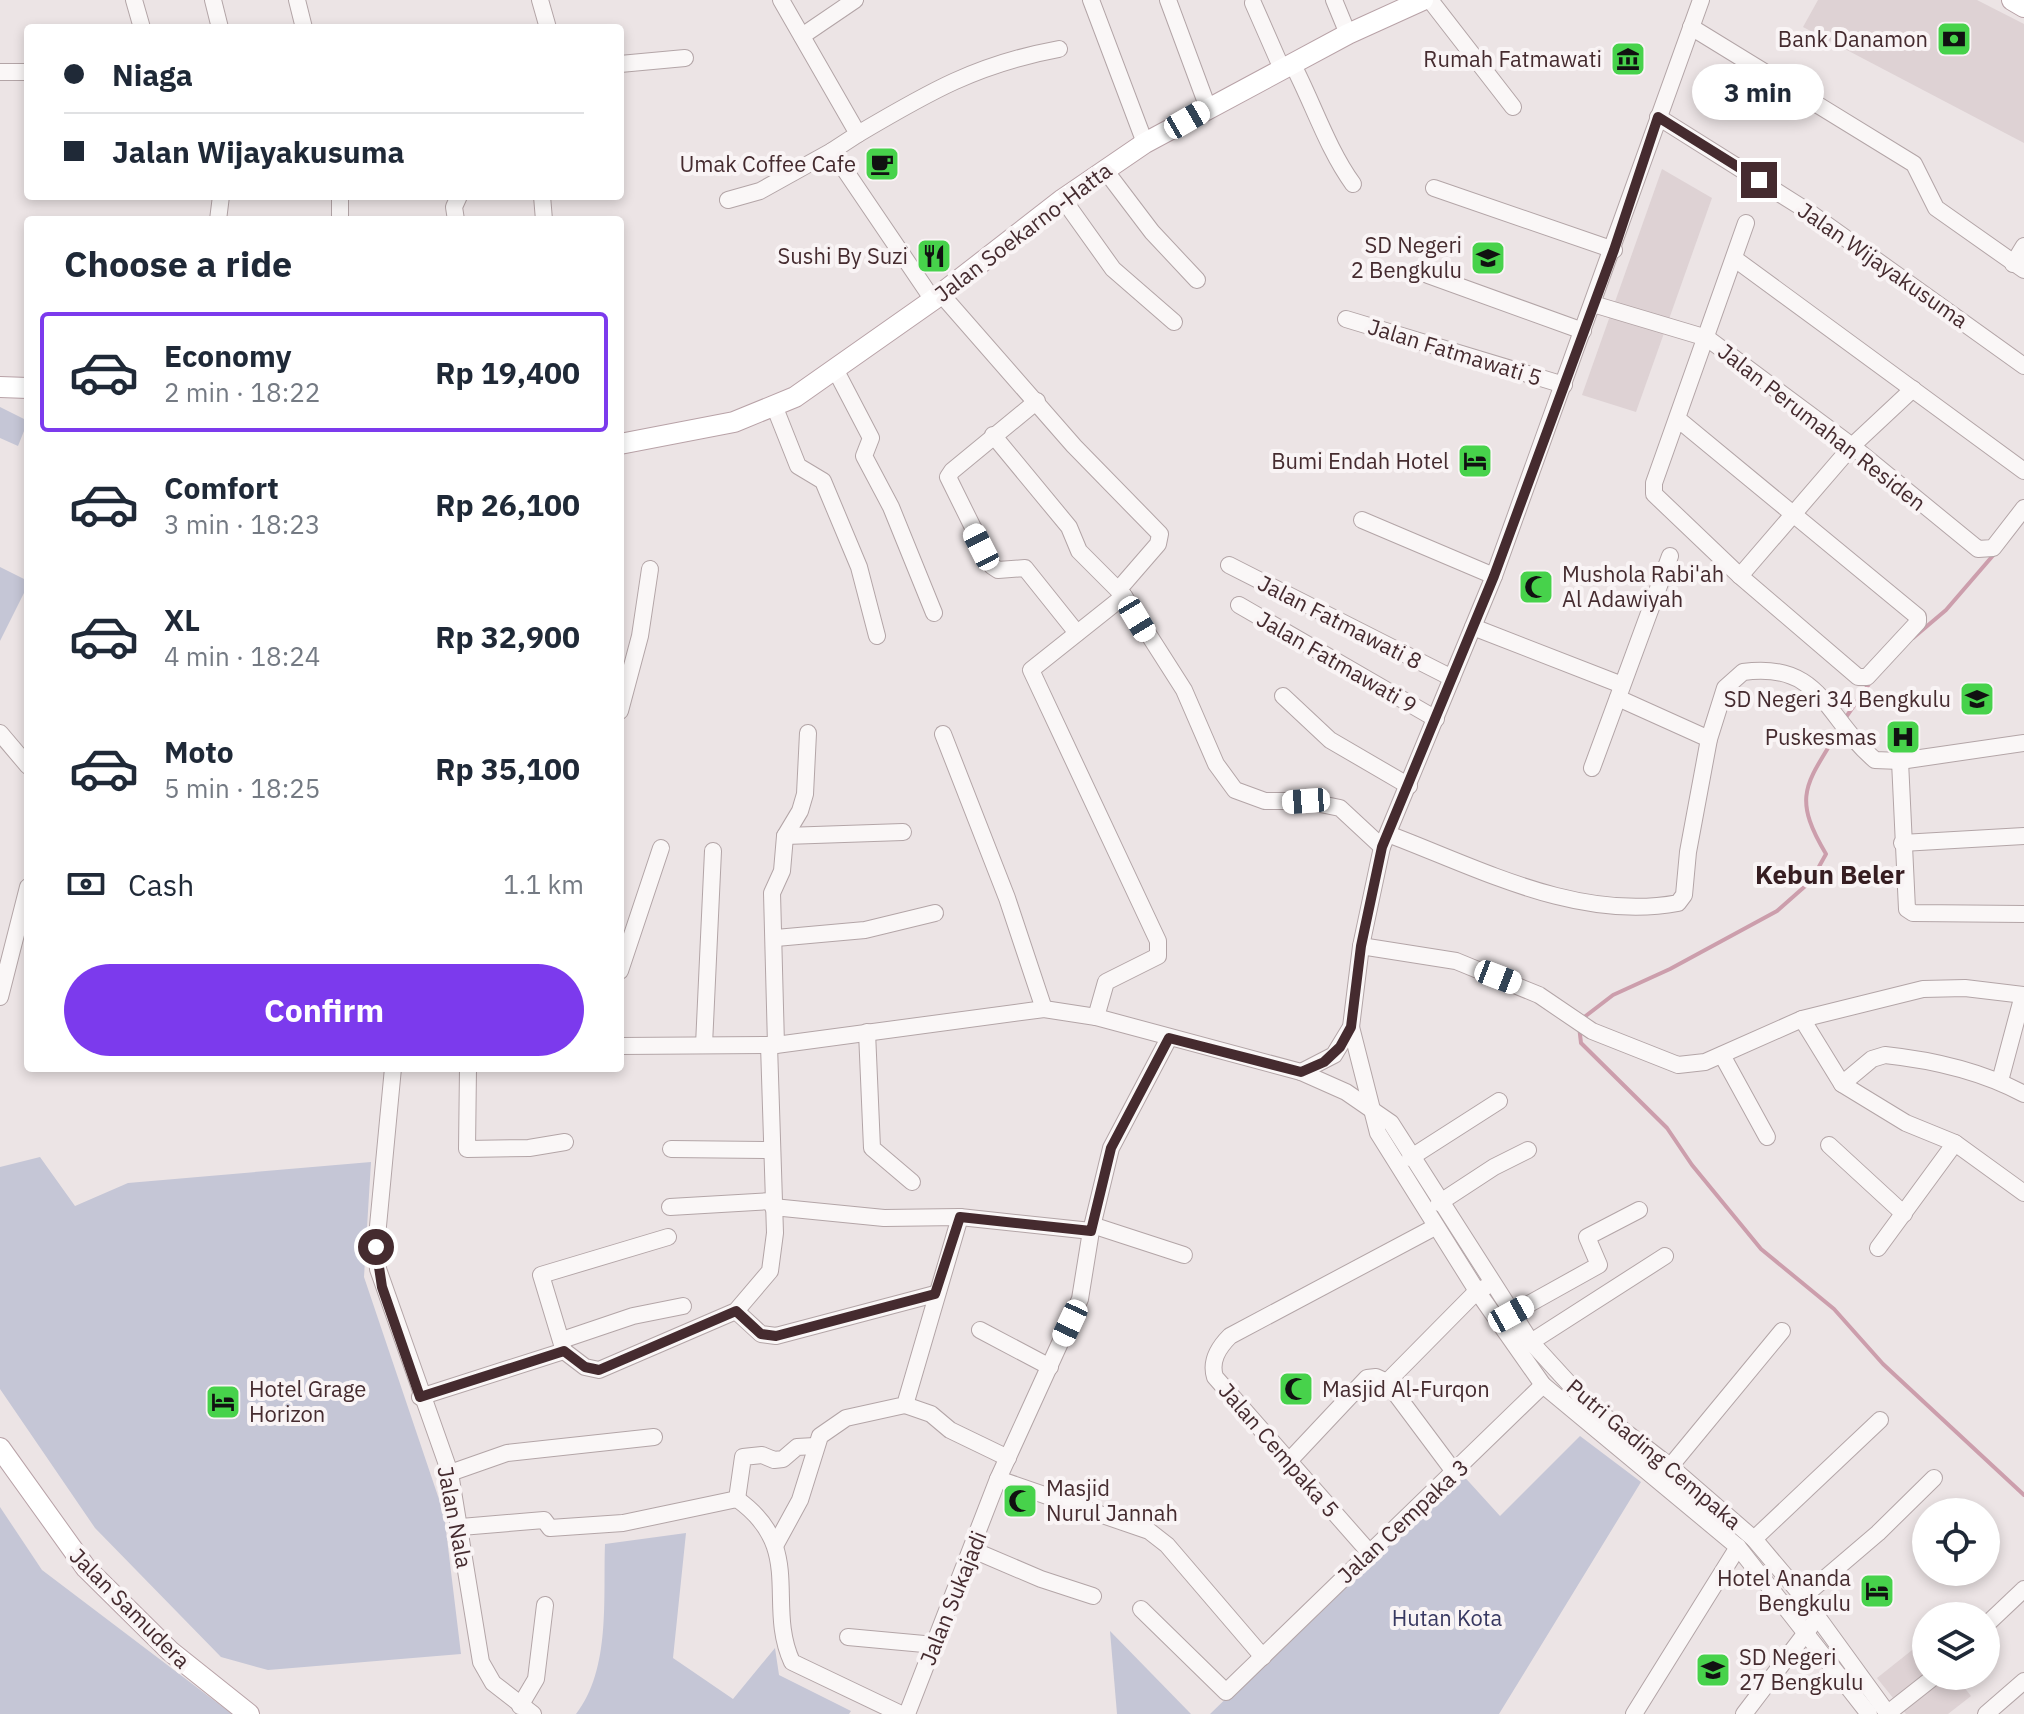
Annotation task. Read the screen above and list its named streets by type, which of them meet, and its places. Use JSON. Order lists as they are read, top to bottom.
{
  "streets": {
    "main road": ["Jalan Soekarno-Hatta", "Jalan Samudera"],
    "street": [
      "Jalan Wijayakusuma",
      "Jalan Fatmawati 5",
      "Jalan Perumahan Residen",
      "Jalan Fatmawati 8",
      "Jalan Fatmawati 9",
      "Jalan Cempaka 5",
      "Putri Gading Cempaka",
      "Jalan Nala",
      "Jalan Cempaka 3",
      "Jalan Sukajadi"
    ]
  },
  "crossings": [
    ["Jalan Cempaka 5", "Putri Gading Cempaka"],
    ["Jalan Cempaka 5", "Jalan Cempaka 3"],
    ["Putri Gading Cempaka", "Jalan Cempaka 3"],
    ["Putri Gading Cempaka", "Jalan Sukajadi"]
  ],
  "districts": ["Kebun Beler"],
  "parks": ["Hutan Kota"],
  "places": {
    "bank": ["Bank Danamon"],
    "museum": ["Rumah Fatmawati"],
    "cafe": ["Umak Coffee Cafe"],
    "restaurant": ["Sushi By Suzi"],
    "school or university": ["SD Negeri 2 Bengkulu", "SD Negeri 34 Bengkulu", "SD Negeri 27 Bengkulu"],
    "hotel": ["Bumi Endah Hotel", "Hotel Grage Horizon", "Hotel Ananda Bengkulu"],
    "mosque": ["Mushola Rabi'ah Al Adawiyah", "Masjid Al-Furqon", "Masjid Nurul Jannah"],
    "hospital": ["Puskesmas"]
  },
  "page": {
    "banner": ["Niaga", "Jalan Wijayakusuma"],
    "bubble": "3 min",
    "heading": "Choose a ride",
    "list": [
      {
        "name": "Economy",
        "note": "2 min · 18:22",
        "value": "Rp 19,400"
      },
      {
        "name": "Comfort",
        "note": "3 min · 18:23",
        "value": "Rp 26,100"
      },
      {
        "name": "XL",
        "note": "4 min · 18:24",
        "value": "Rp 32,900"
      },
      {
        "name": "Moto",
        "note": "5 min · 18:25",
        "value": "Rp 35,100"
      }
    ],
    "pay": ["Cash", "1.1 km"],
    "buttons": "Confirm"
  }
}
